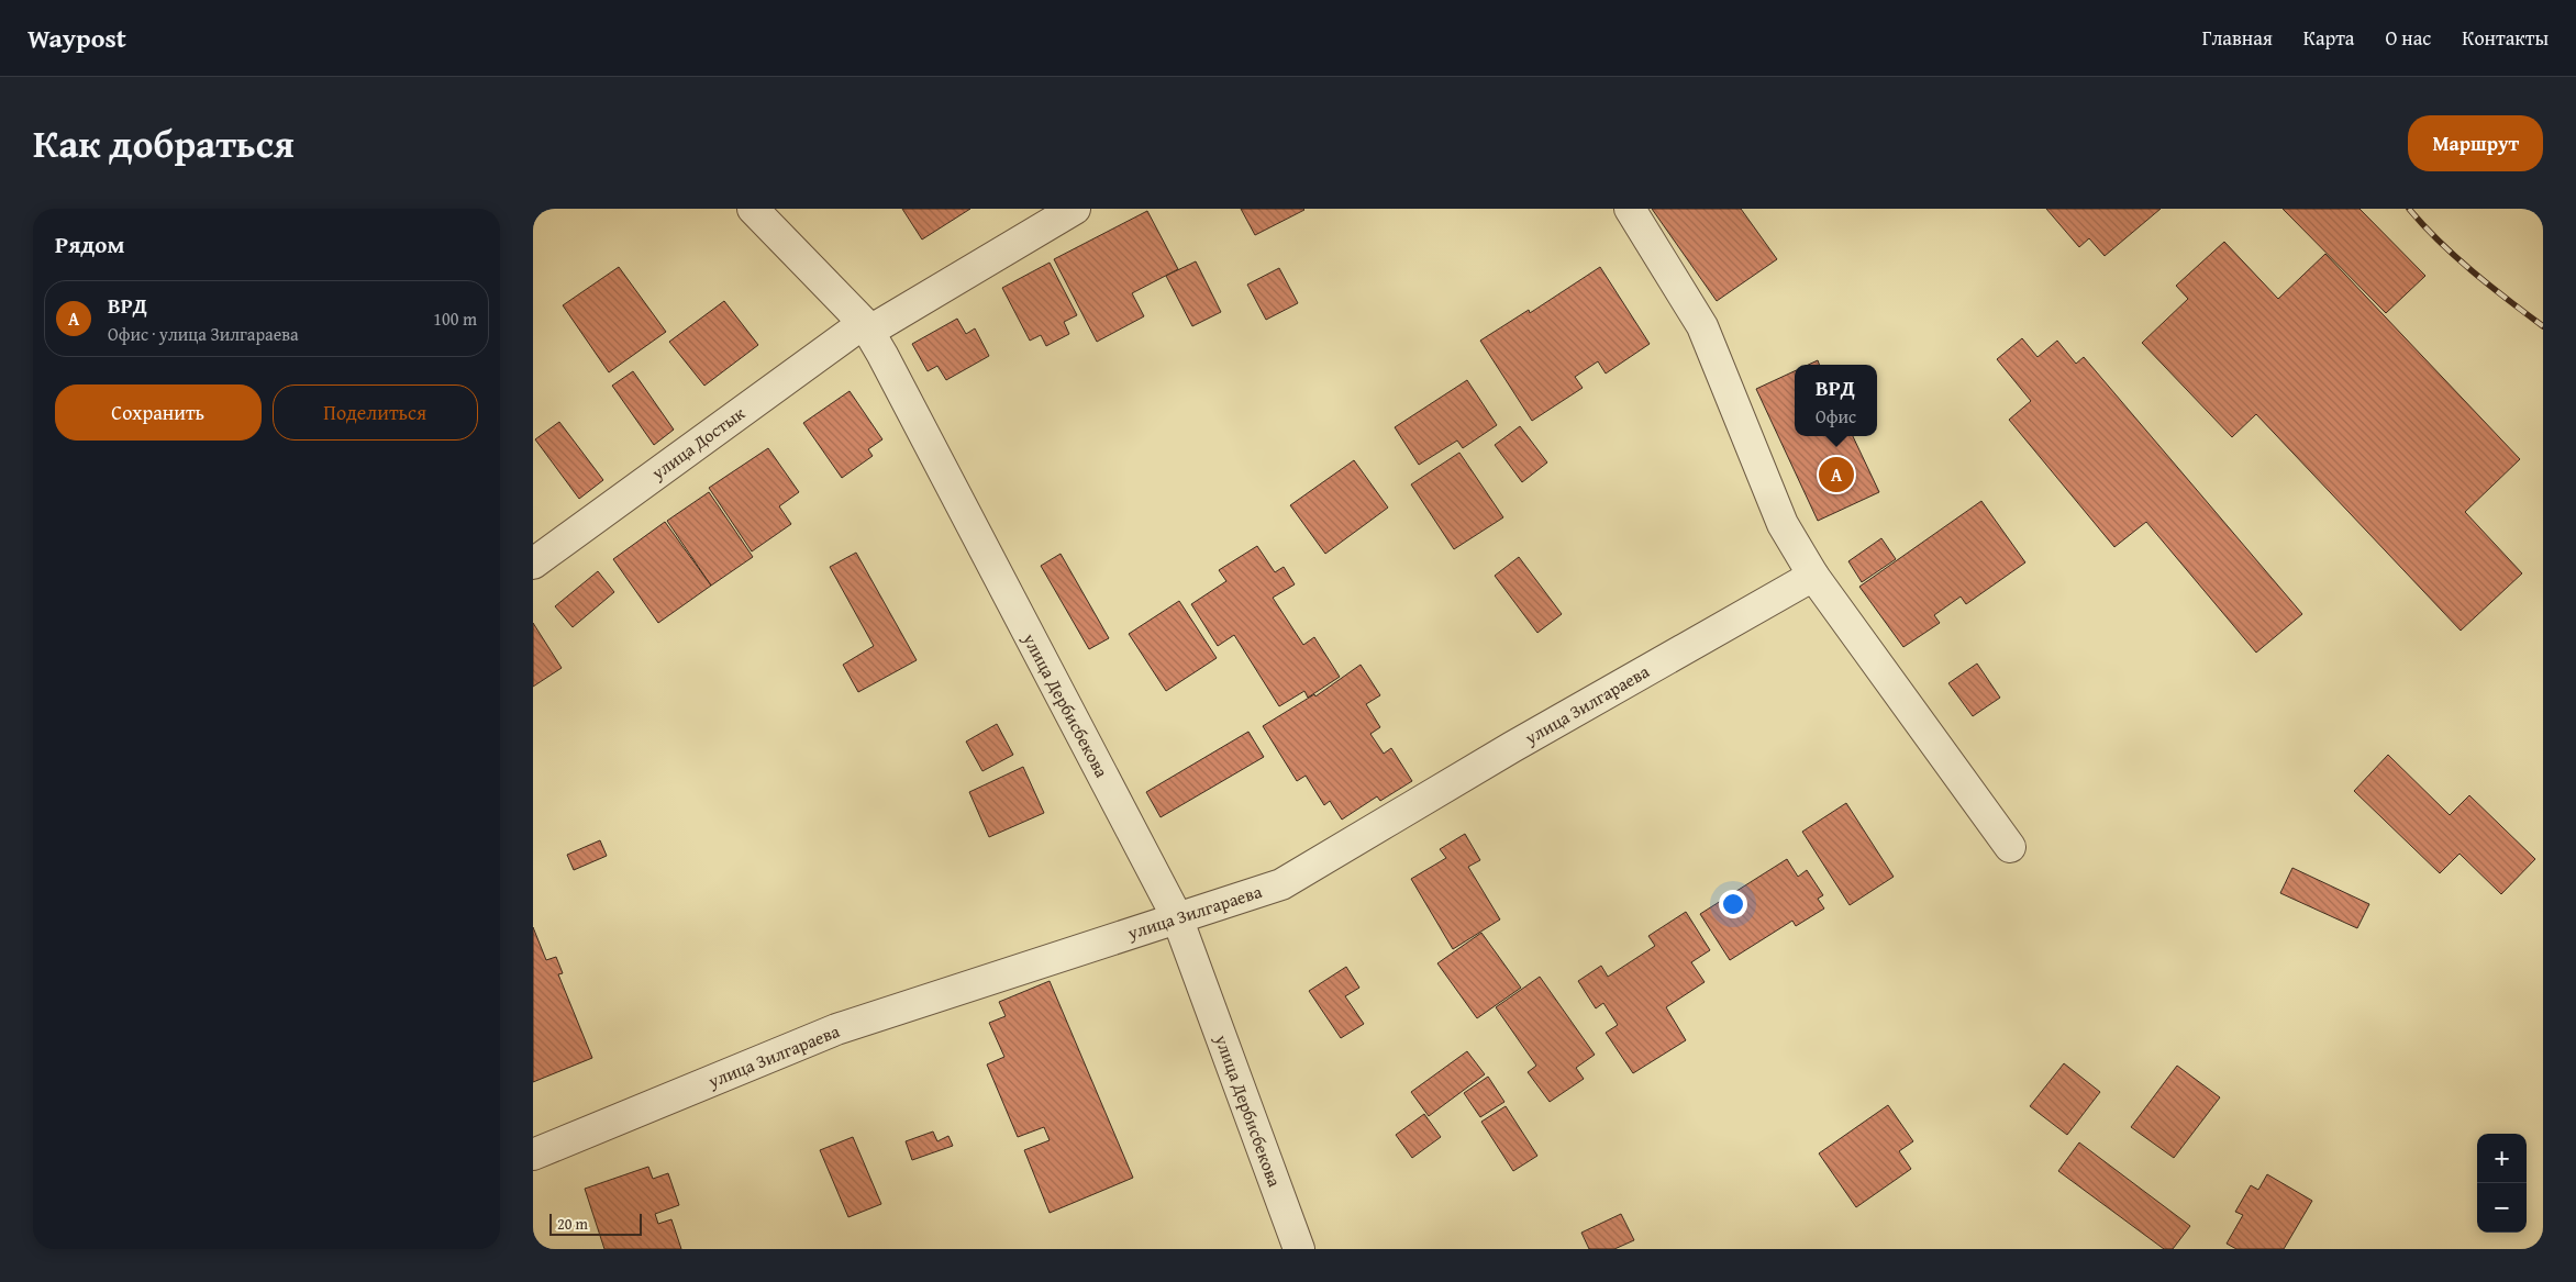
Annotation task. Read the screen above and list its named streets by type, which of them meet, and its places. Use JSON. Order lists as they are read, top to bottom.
{
  "streets": {
    "street": ["улица Достык", "улица Зилгараева", "улица Дербисбекова"]
  },
  "crossings": [
    ["улица Достык", "улица Дербисбекова"],
    ["улица Зилгараева", "улица Дербисбекова"]
  ],
  "scale_bar": "20 m",
  "page": {
    "header": "Waypost",
    "nav": [
      "Главная",
      "Карта",
      "О нас",
      "Контакты"
    ],
    "title": "Как добраться",
    "buttons": [
      "Маршрут",
      ["Сохранить", "Поделиться"]
    ],
    "heading": "Рядом",
    "list": [
      {
        "mark": "A",
        "name": "ВРД",
        "note": "Офис · улица Зилгараева",
        "value": "100 m"
      }
    ],
    "popup": ["ВРД", "Офис"],
    "pins": "A",
    "map_buttons": ["+", "−"],
    "scale": "20 m"
  }
}
